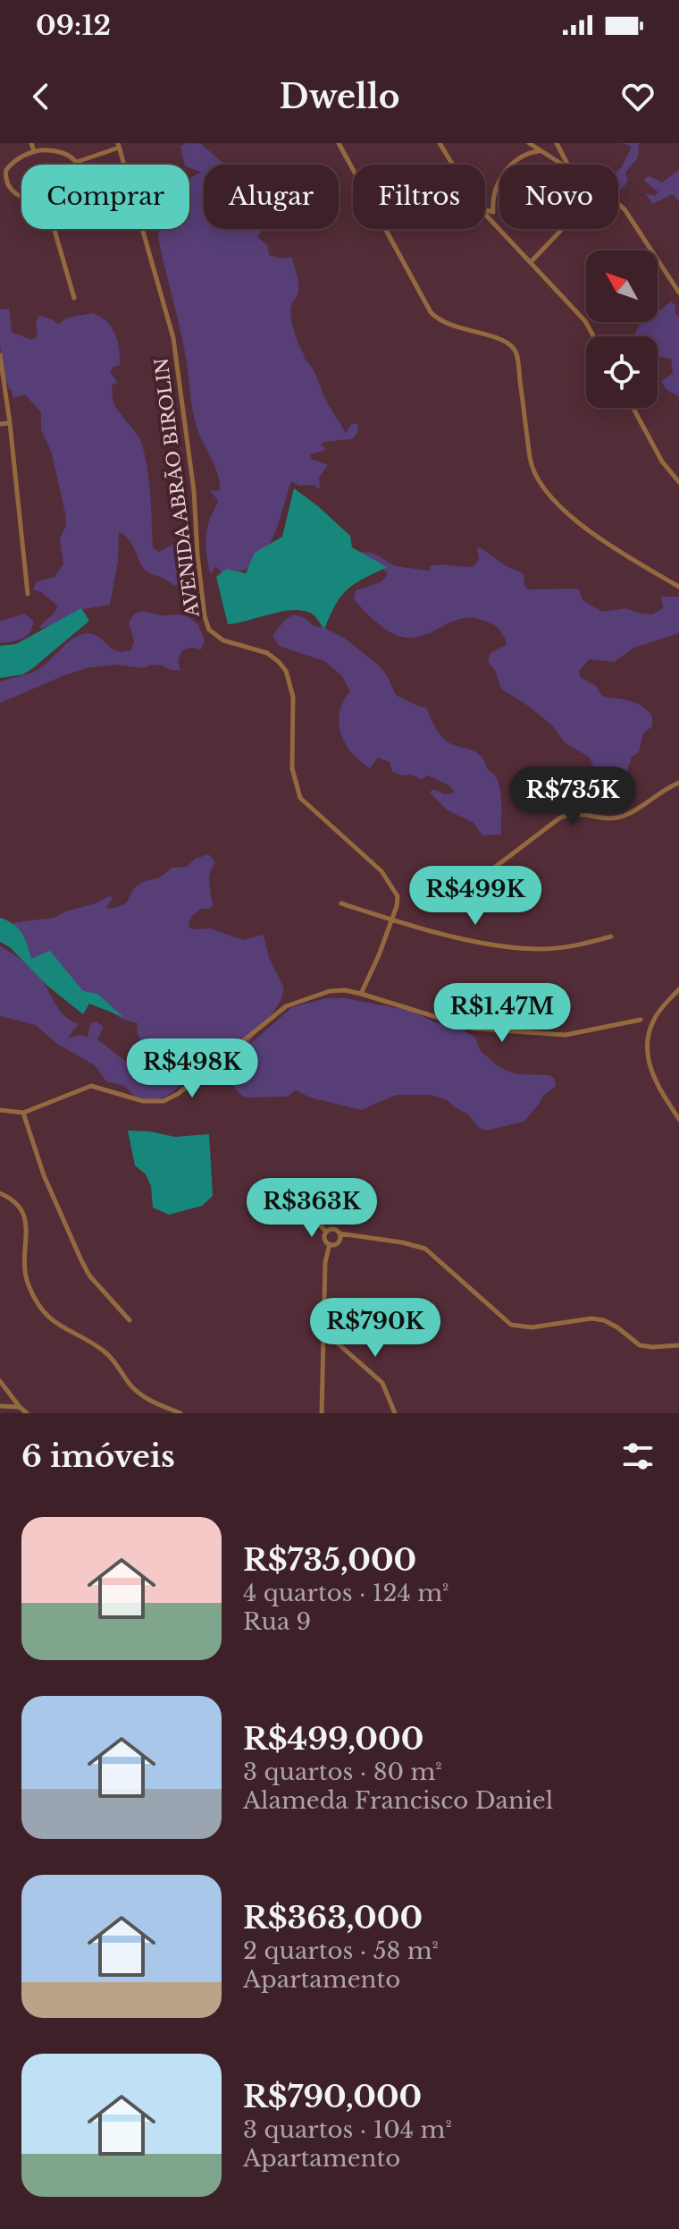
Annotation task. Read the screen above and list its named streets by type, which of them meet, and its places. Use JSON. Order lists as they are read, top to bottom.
{
  "streets": {
    "street": ["AVENIDA ABRÃO BIROLIN"]
  },
  "north": "top left",
  "page": {
    "status": "09:12",
    "header": "Dwello",
    "chip": [
      "Comprar",
      "Alugar",
      "Filtros",
      "Novo"
    ],
    "price": [
      "R$735K",
      "R$499K",
      "R$1.47M",
      "R$498K",
      "R$363K",
      "R$790K"
    ],
    "heading": "6 imóveis",
    "list": [
      {
        "name": "R$735,000",
        "note": "4 quartos · 124 m² · Rua 9"
      },
      {
        "name": "R$499,000",
        "note": "3 quartos · 80 m² · Alameda Francisco Daniel"
      },
      {
        "name": "R$363,000",
        "note": "2 quartos · 58 m² · Apartamento"
      },
      {
        "name": "R$790,000",
        "note": "3 quartos · 104 m² · Apartamento"
      }
    ]
  }
}
